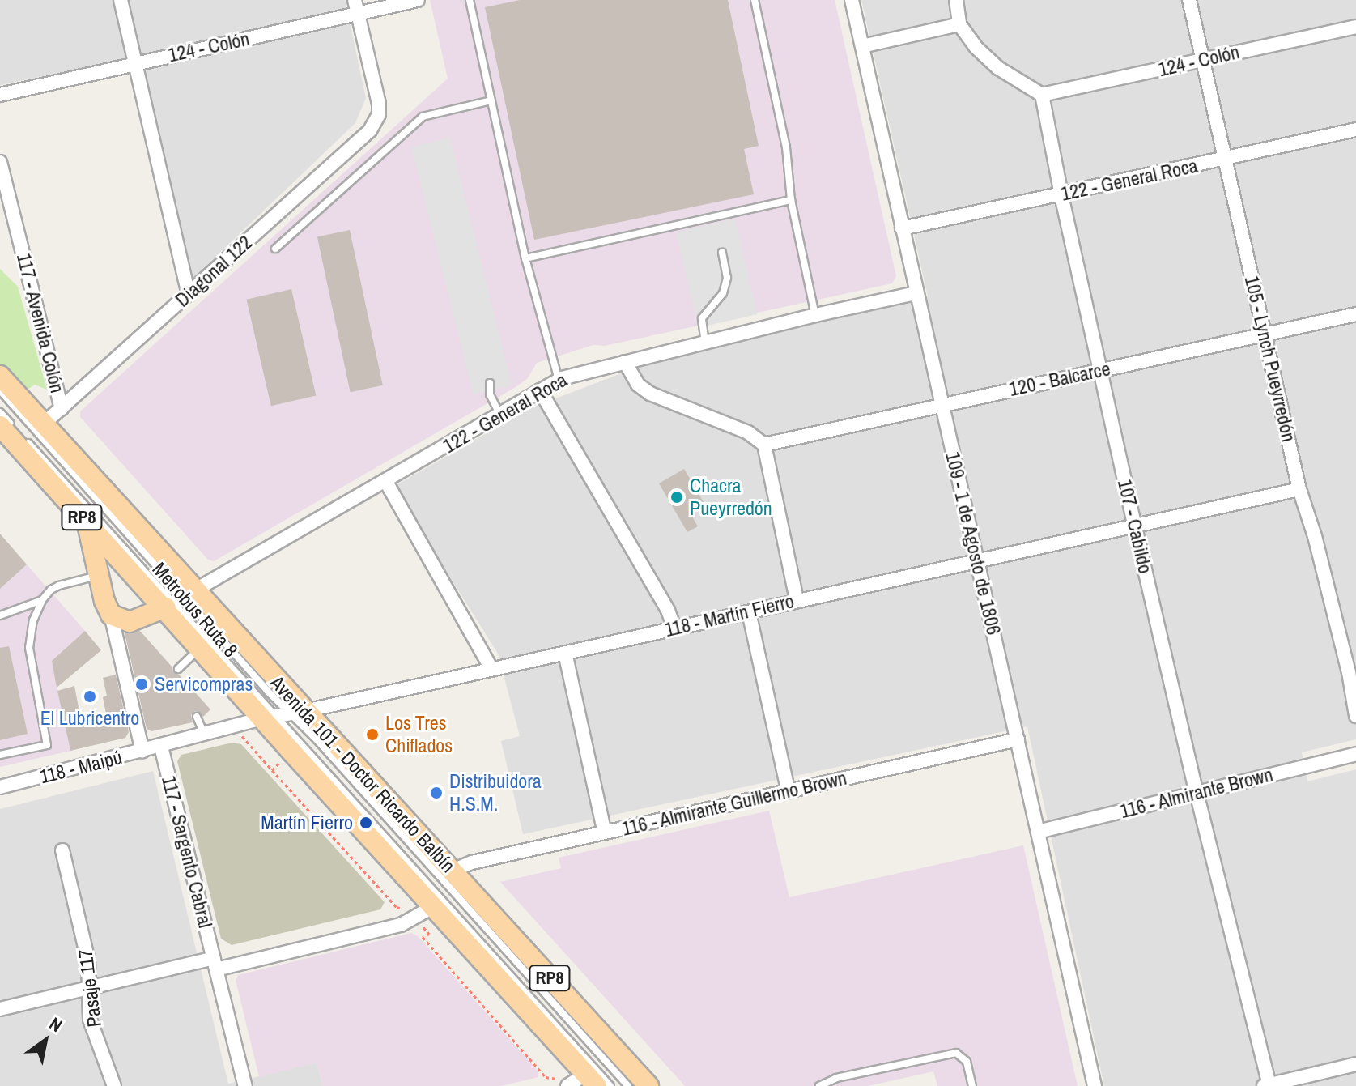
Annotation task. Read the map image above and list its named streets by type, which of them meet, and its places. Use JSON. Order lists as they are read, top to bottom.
{
  "streets": {
    "main road": ["RP8", "Avenida 101 - Doctor Ricardo Balbín"],
    "street": [
      "124 - Colón",
      "122 - General Roca",
      "Diagonal 122",
      "117 - Avenida Colón",
      "105 - Lynch Pueyrredón",
      "120 - Balcarce",
      "107 - Cabildo",
      "109 - 1 de Agosto de 1806",
      "118 - Martín Fierro",
      "118 - Maipú",
      "116 - Almirante Brown",
      "116 - Almirante Guillermo Brown",
      "117 - Sargento Cabral",
      "Pasaje 117"
    ],
    "lane": ["Metrobus Ruta 8"]
  },
  "crossings": [
    ["124 - Colón", "Diagonal 122"],
    ["124 - Colón", "105 - Lynch Pueyrredón"],
    ["124 - Colón", "107 - Cabildo"],
    ["122 - General Roca", "105 - Lynch Pueyrredón"],
    ["122 - General Roca", "107 - Cabildo"],
    ["122 - General Roca", "109 - 1 de Agosto de 1806"],
    ["122 - General Roca", "Metrobus Ruta 8"],
    ["122 - General Roca", "Avenida 101 - Doctor Ricardo Balbín"],
    ["Diagonal 122", "117 - Avenida Colón"],
    ["Diagonal 122", "Avenida 101 - Doctor Ricardo Balbín"],
    ["105 - Lynch Pueyrredón", "120 - Balcarce"],
    ["105 - Lynch Pueyrredón", "118 - Martín Fierro"],
    ["120 - Balcarce", "107 - Cabildo"],
    ["120 - Balcarce", "109 - 1 de Agosto de 1806"],
    ["107 - Cabildo", "118 - Martín Fierro"],
    ["107 - Cabildo", "116 - Almirante Brown"],
    ["109 - 1 de Agosto de 1806", "118 - Martín Fierro"],
    ["109 - 1 de Agosto de 1806", "116 - Almirante Brown"],
    ["109 - 1 de Agosto de 1806", "116 - Almirante Guillermo Brown"],
    ["Metrobus Ruta 8", "118 - Martín Fierro"],
    ["Metrobus Ruta 8", "Avenida 101 - Doctor Ricardo Balbín"],
    ["118 - Martín Fierro", "118 - Maipú"],
    ["118 - Martín Fierro", "Avenida 101 - Doctor Ricardo Balbín"],
    ["118 - Martín Fierro", "117 - Sargento Cabral"],
    ["118 - Maipú", "117 - Sargento Cabral"],
    ["Avenida 101 - Doctor Ricardo Balbín", "116 - Almirante Guillermo Brown"]
  ],
  "places": [
    "Chacra Pueyrredón",
    "Servicompras",
    "El Lubricentro",
    "Los Tres Chiflados",
    "Distribuidora H.S.M.",
    "Martín Fierro"
  ],
  "north": "top right"
}
